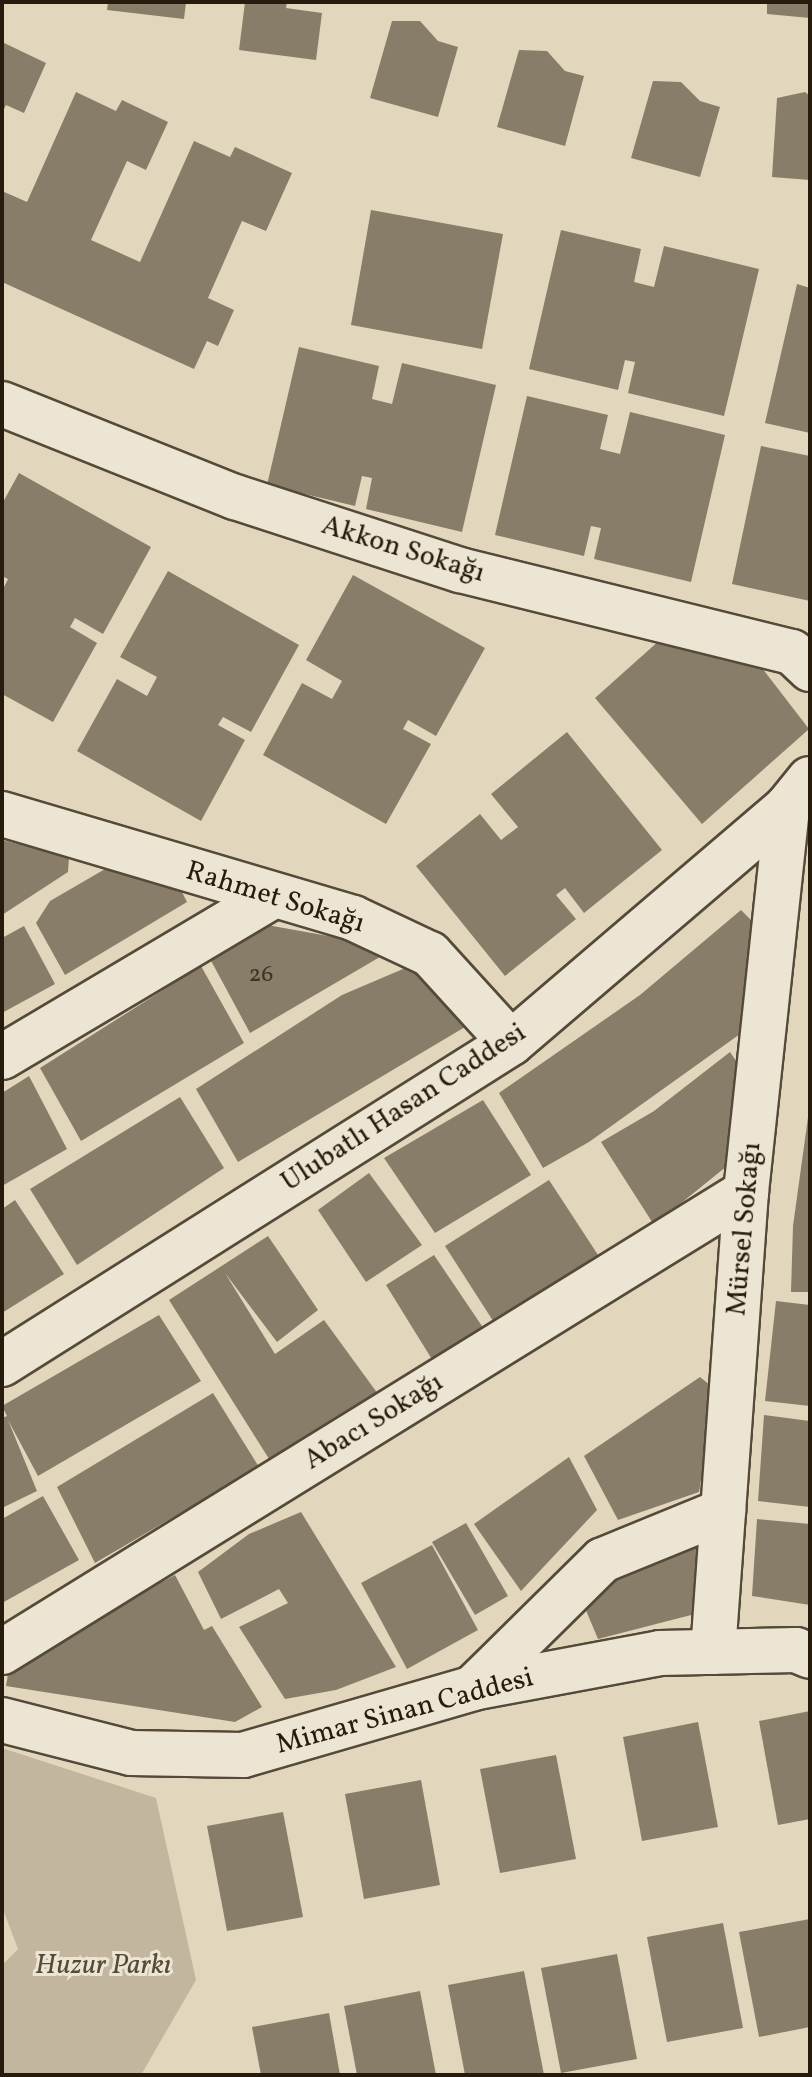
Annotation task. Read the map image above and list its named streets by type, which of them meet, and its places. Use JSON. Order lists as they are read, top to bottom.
{
  "streets": {
    "street": [
      "Akkon Sokağı",
      "Rahmet Sokağı",
      "Ulubatlı Hasan Caddesi",
      "Mürsel Sokağı",
      "Abacı Sokağı",
      "Mimar Sinan Caddesi"
    ]
  },
  "crossings": [
    ["Rahmet Sokağı", "Ulubatlı Hasan Caddesi"],
    ["Ulubatlı Hasan Caddesi", "Mürsel Sokağı"],
    ["Mürsel Sokağı", "Abacı Sokağı"],
    ["Mürsel Sokağı", "Mimar Sinan Caddesi"]
  ],
  "parks": ["Huzur Parkı"],
  "house_numbers": ["26"]
}
